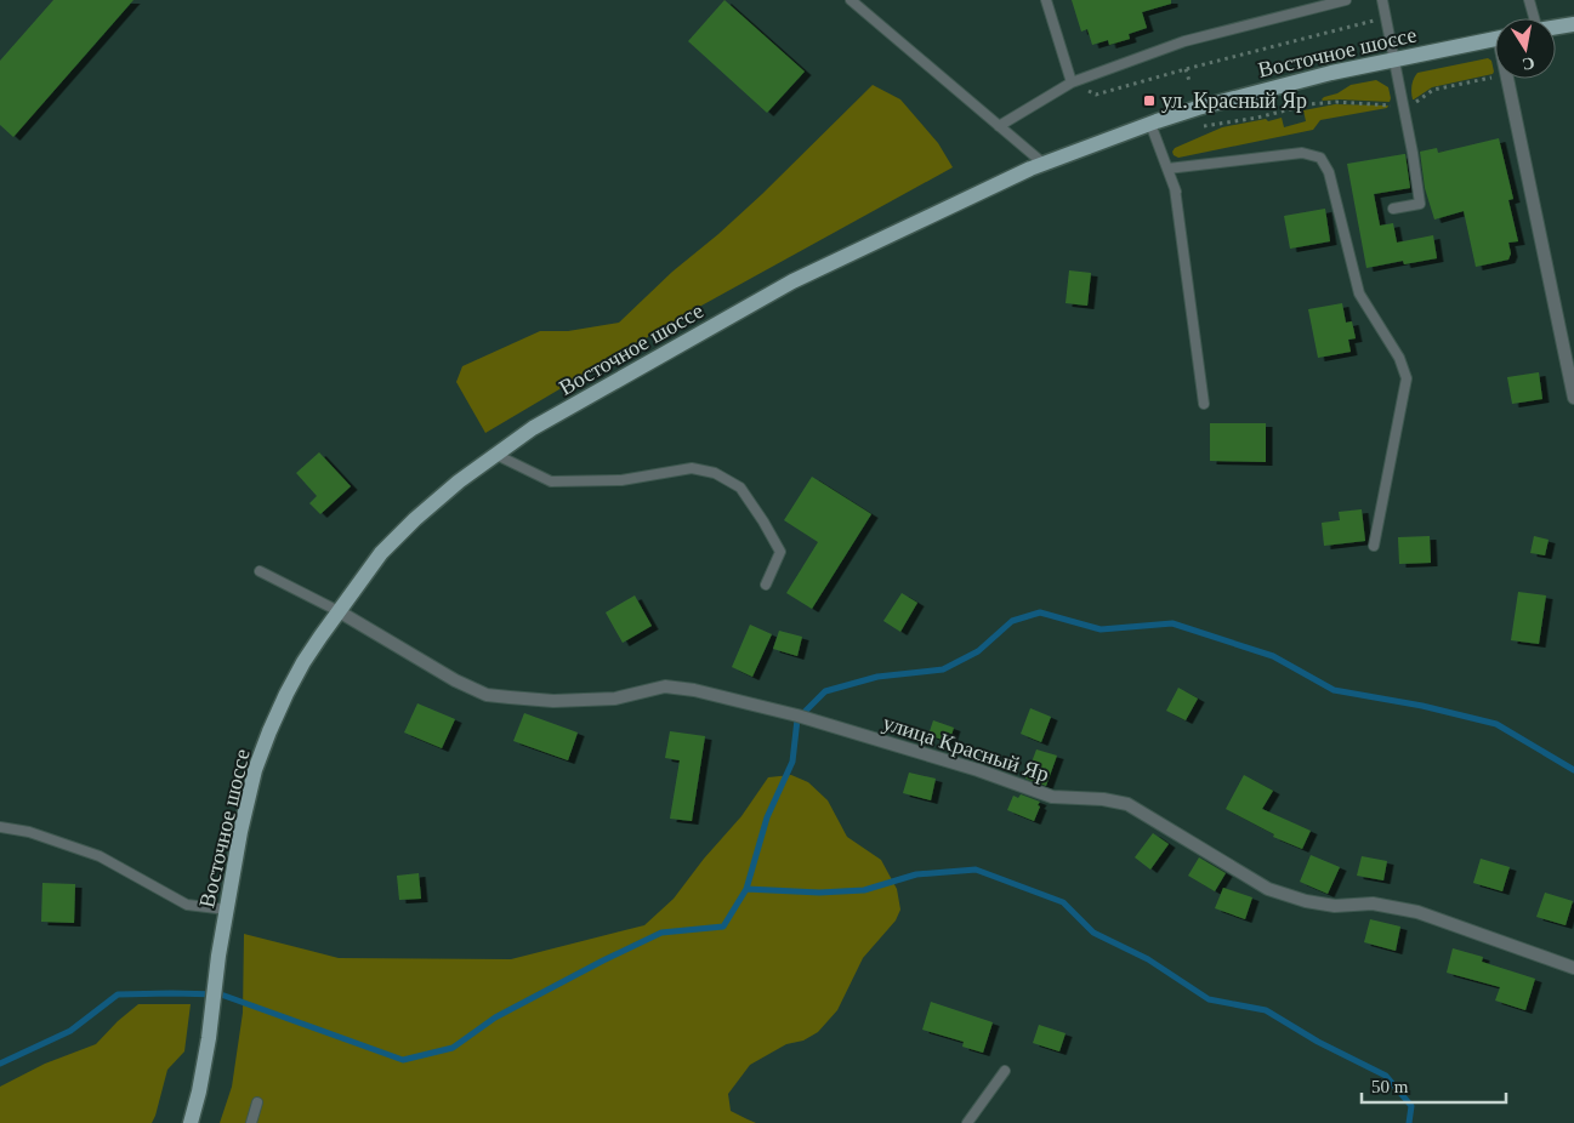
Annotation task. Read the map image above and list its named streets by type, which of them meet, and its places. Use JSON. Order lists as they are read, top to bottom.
{
  "streets": {
    "main road": ["Восточное шоссе"],
    "street": ["улица Красный Яр"]
  },
  "crossings": [
    ["Восточное шоссе", "улица Красный Яр"]
  ],
  "places": {
    "transit": ["ул. Красный Яр"]
  },
  "scale_bar": "50 m",
  "north": "bottom"
}
